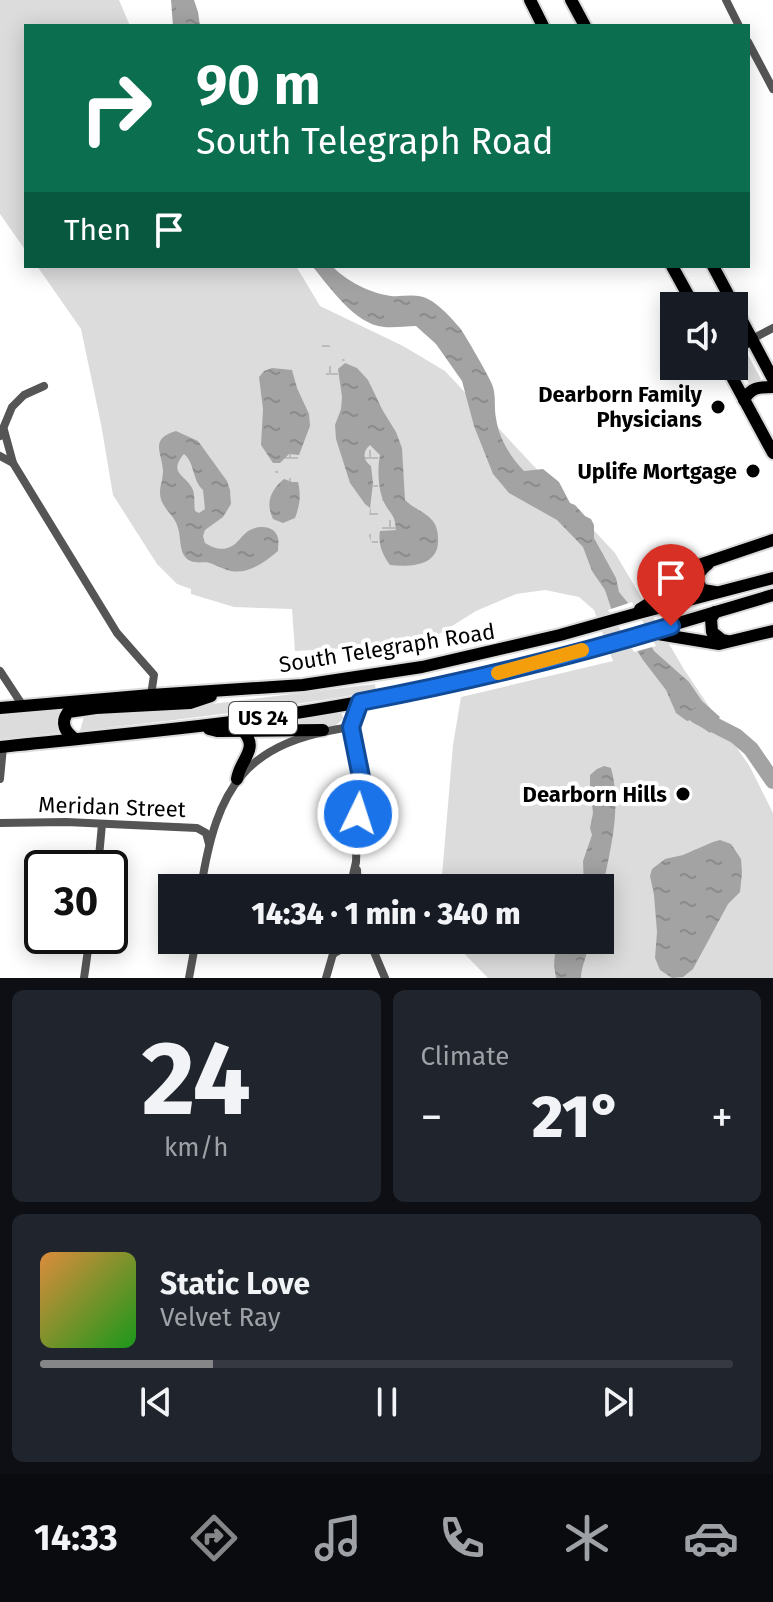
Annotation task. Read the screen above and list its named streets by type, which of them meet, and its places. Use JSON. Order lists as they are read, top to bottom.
{
  "streets": {
    "main road": ["South Telegraph Road", "US 24"],
    "street": ["Meridan Street"]
  },
  "places": ["Dearborn Family Physicians", "Uplife Mortgage", "Dearborn Hills"],
  "page": {
    "turn": ["90 m", "South Telegraph Road"],
    "then": "Then",
    "limit": "30",
    "trip": "14:34 · 1 min · 340 m",
    "tile": [
      ["24", "km/h"],
      "Climate"
    ],
    "heat": ["−", "21°", "+"],
    "song": ["Static Love", "Velvet Ray"],
    "tabs": "14:33"
  }
}
